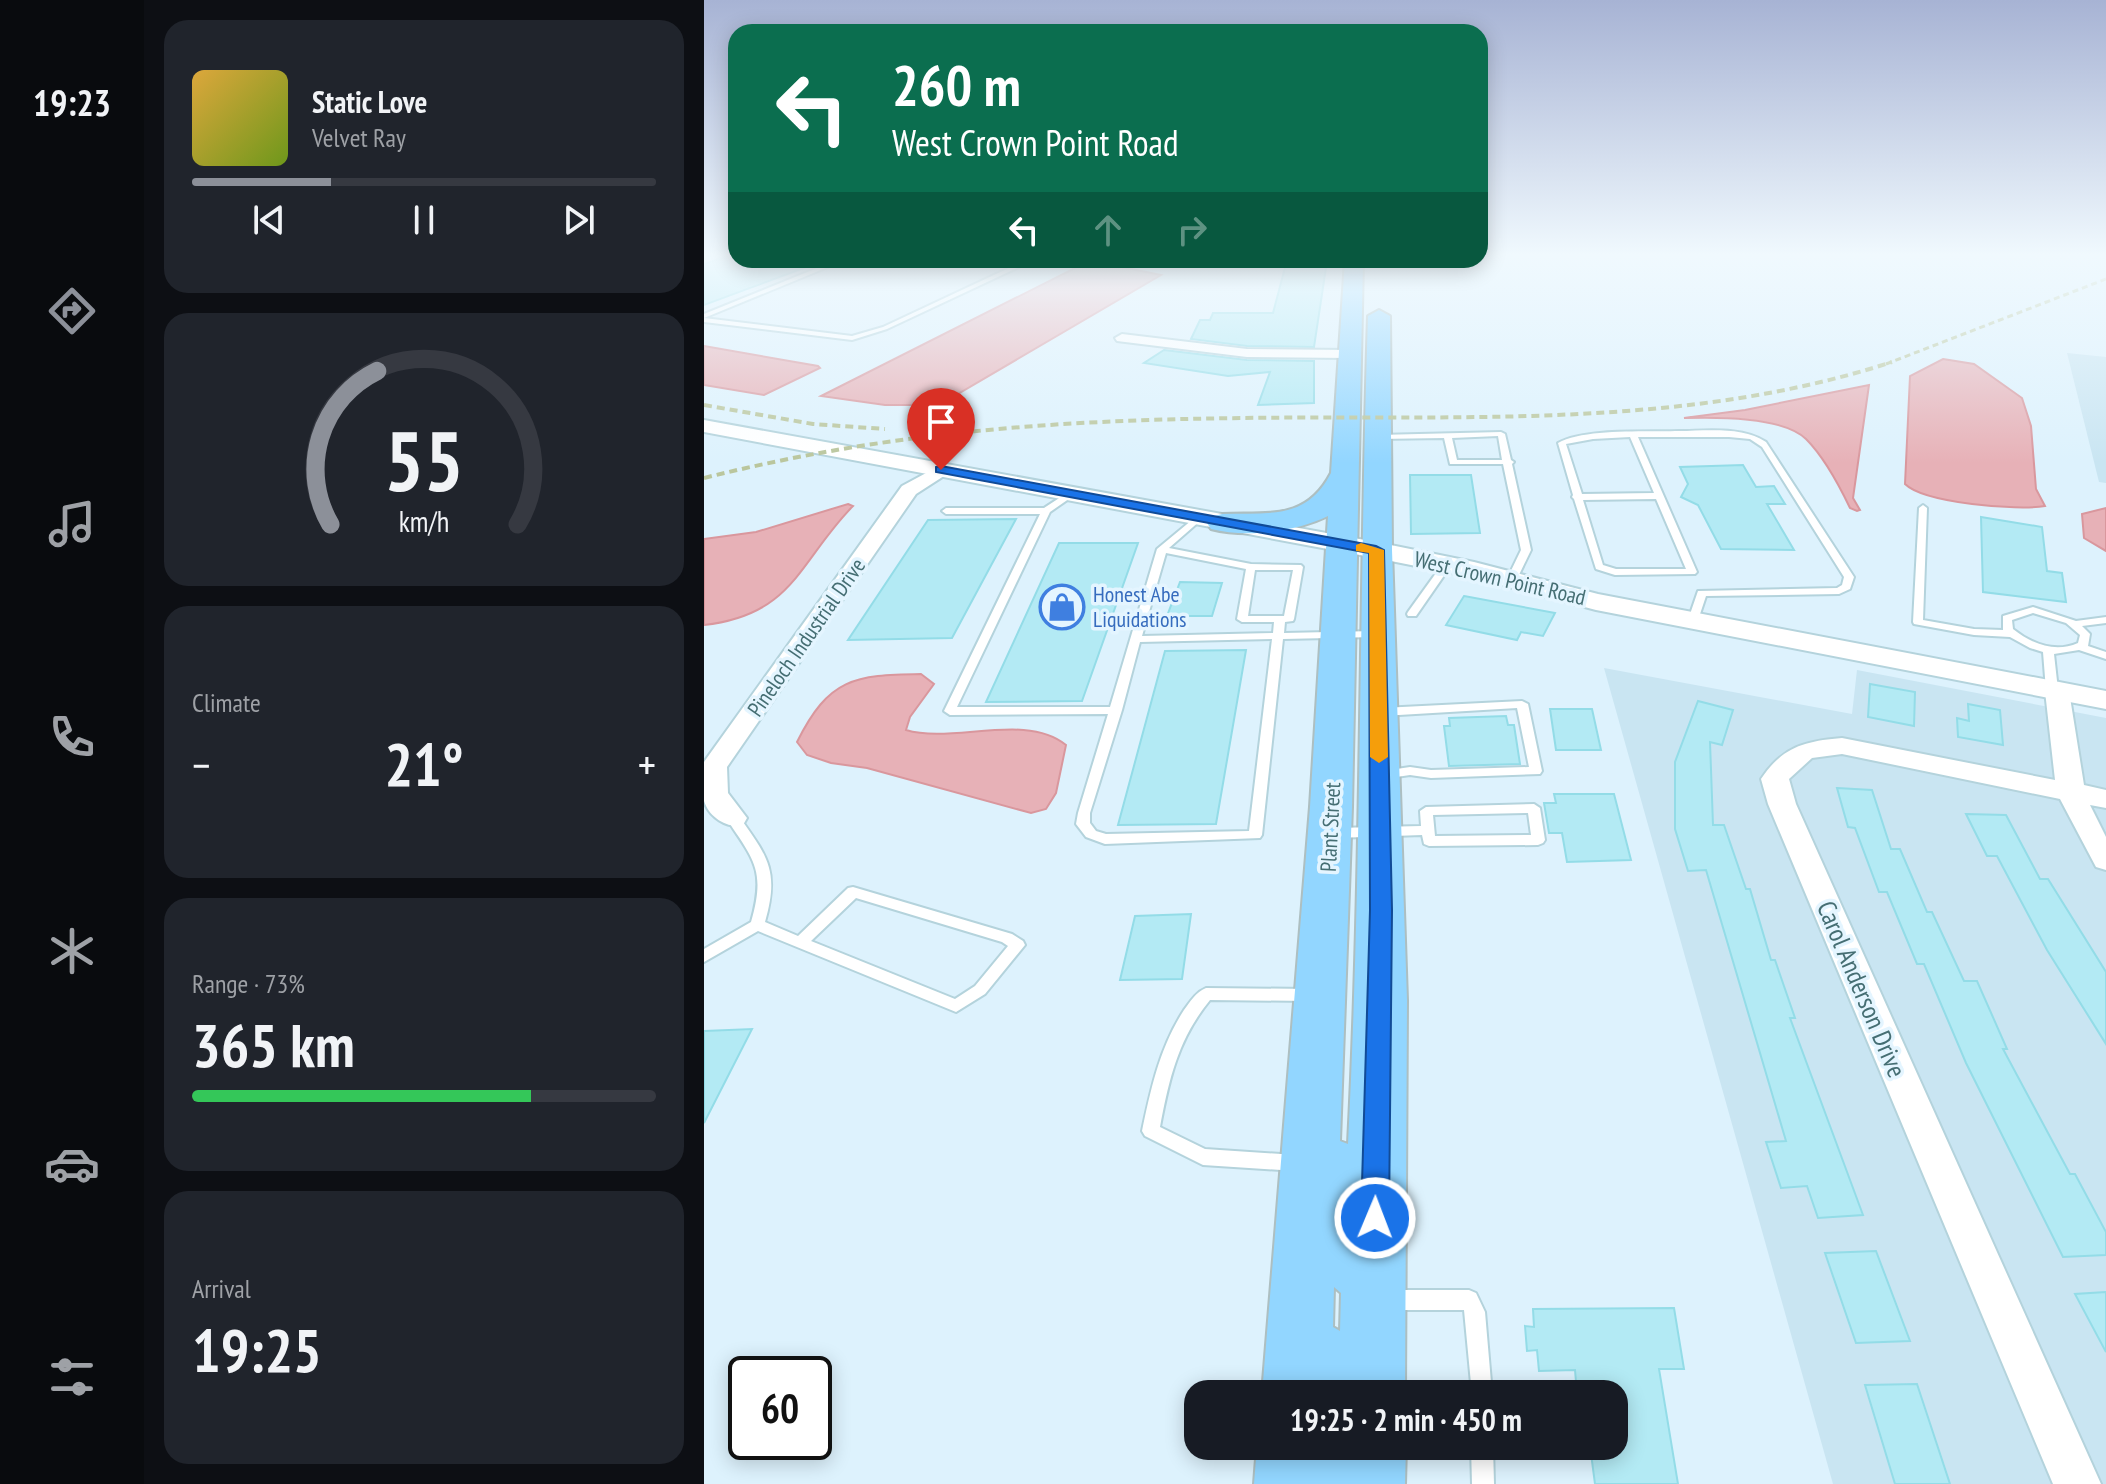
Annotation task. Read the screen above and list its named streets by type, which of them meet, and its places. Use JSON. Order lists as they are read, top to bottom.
{
  "streets": {
    "main road": ["Plant Street"],
    "street": ["West Crown Point Road", "Pineloch Industrial Drive", "Carol Anderson Drive"]
  },
  "crossings": [
    ["West Crown Point Road", "Pineloch Industrial Drive"],
    ["West Crown Point Road", "Plant Street"]
  ],
  "places": {
    "shop": ["Honest Abe Liquidations"]
  },
  "page": {
    "tabs": "19:23",
    "turn": ["260 m", "West Crown Point Road"],
    "song": ["Static Love", "Velvet Ray"],
    "tile": [
      "Climate",
      ["Range · 73%", "365 km"],
      ["Arrival", "19:25"]
    ],
    "heat": ["−", "21°", "+"],
    "limit": "60",
    "trip": "19:25 · 2 min · 450 m",
    "gauge": ["55", "km/h"]
  }
}
